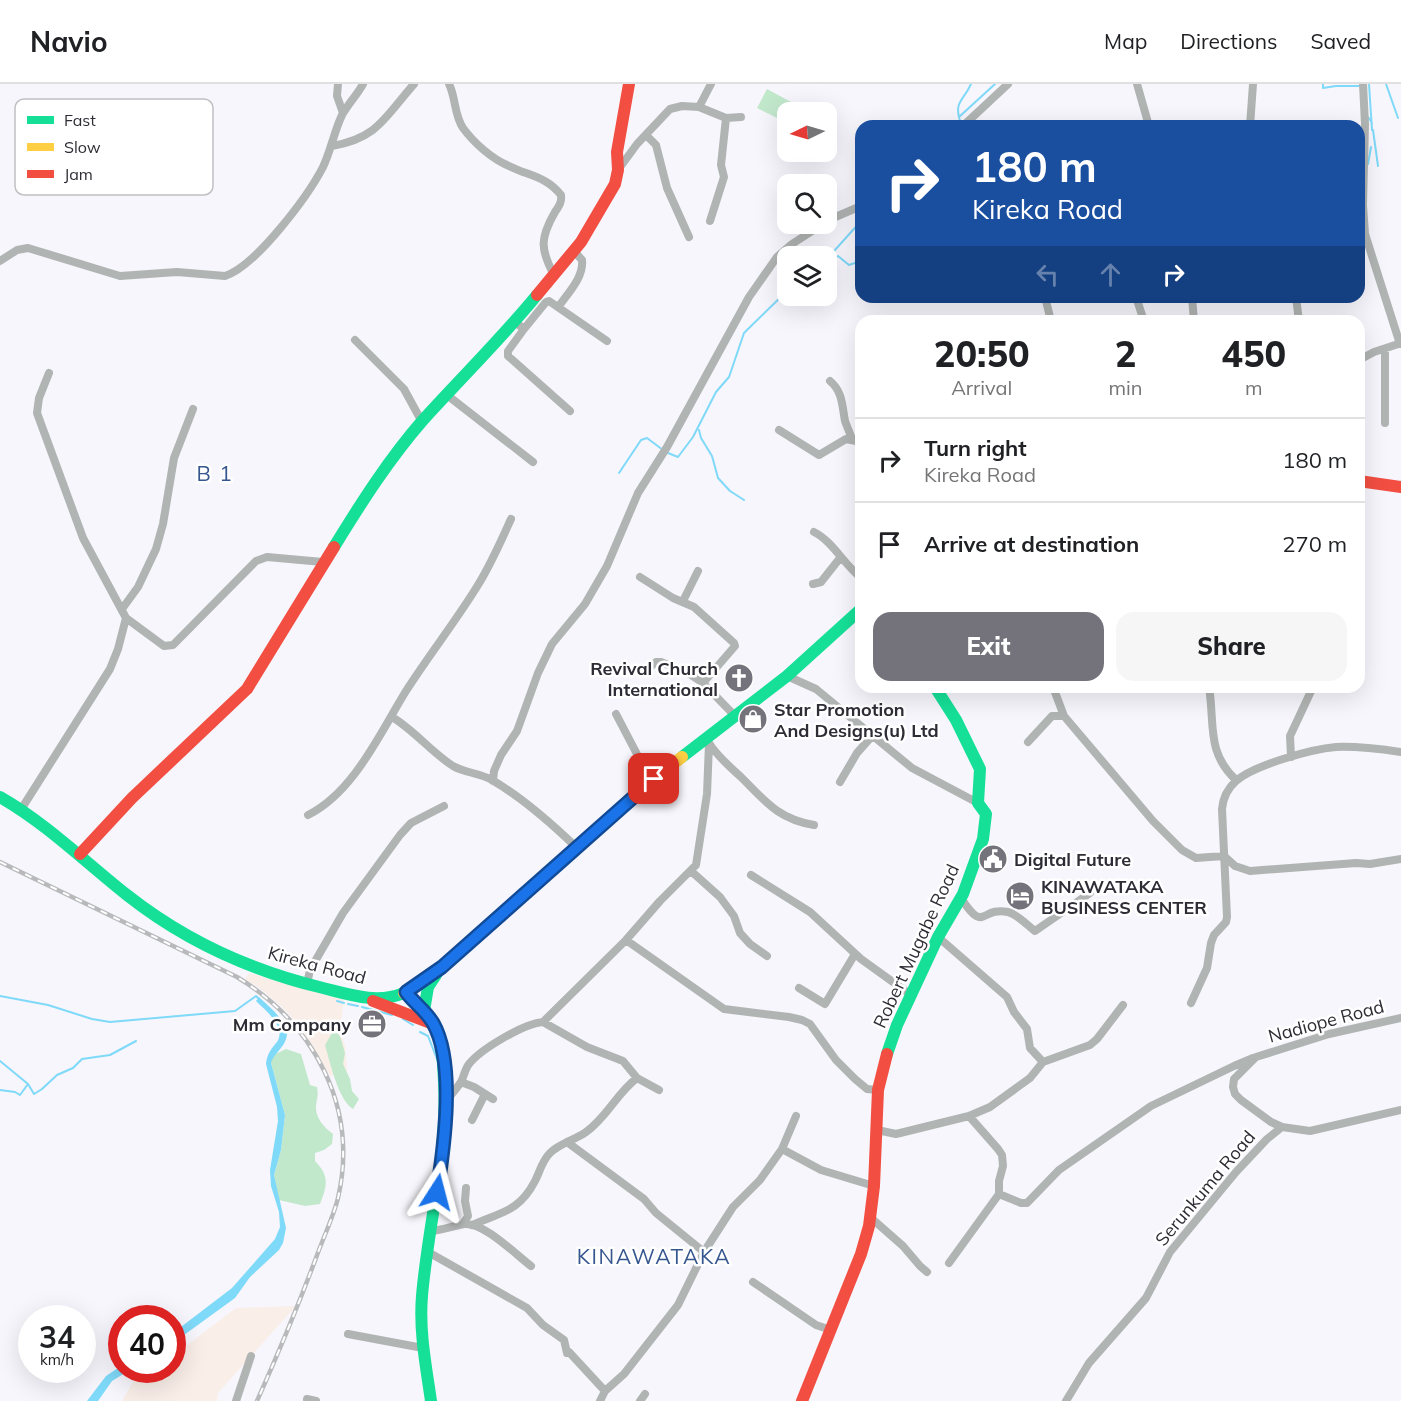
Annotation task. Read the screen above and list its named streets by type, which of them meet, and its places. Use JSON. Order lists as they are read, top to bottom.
{
  "streets": {
    "street": [
      "Robert Mugabe Road",
      "Kireka Road",
      "Nadiope Road",
      "Serunkuma Road"
    ]
  },
  "crossings": [
    ["Nadiope Road", "Serunkuma Road"]
  ],
  "districts": ["B 1", "KINAWATAKA"],
  "places": {
    "church": ["Revival Church International"],
    "shop": ["Star Promotion And Designs(u) Ltd"],
    "public building": ["Digital Future"],
    "hotel": ["KINAWATAKA BUSINESS CENTER"],
    "office": ["Mm Company"]
  },
  "legend": ["Fast", "Slow", "Jam"],
  "north": "left",
  "page": {
    "header": "Navio",
    "nav": ["Map", "Directions", "Saved"],
    "turn": ["180 m", "Kireka Road"],
    "eta": [
      "20:50",
      "Arrival",
      "2",
      "min",
      "450",
      "m"
    ],
    "list": [
      {
        "name": "Turn right",
        "note": "Kireka Road",
        "value": "180 m"
      },
      {
        "name": "Arrive at destination",
        "value": "270 m"
      }
    ],
    "buttons": ["Exit", "Share"],
    "speed": "34 km/h",
    "limit": "40"
  }
}
